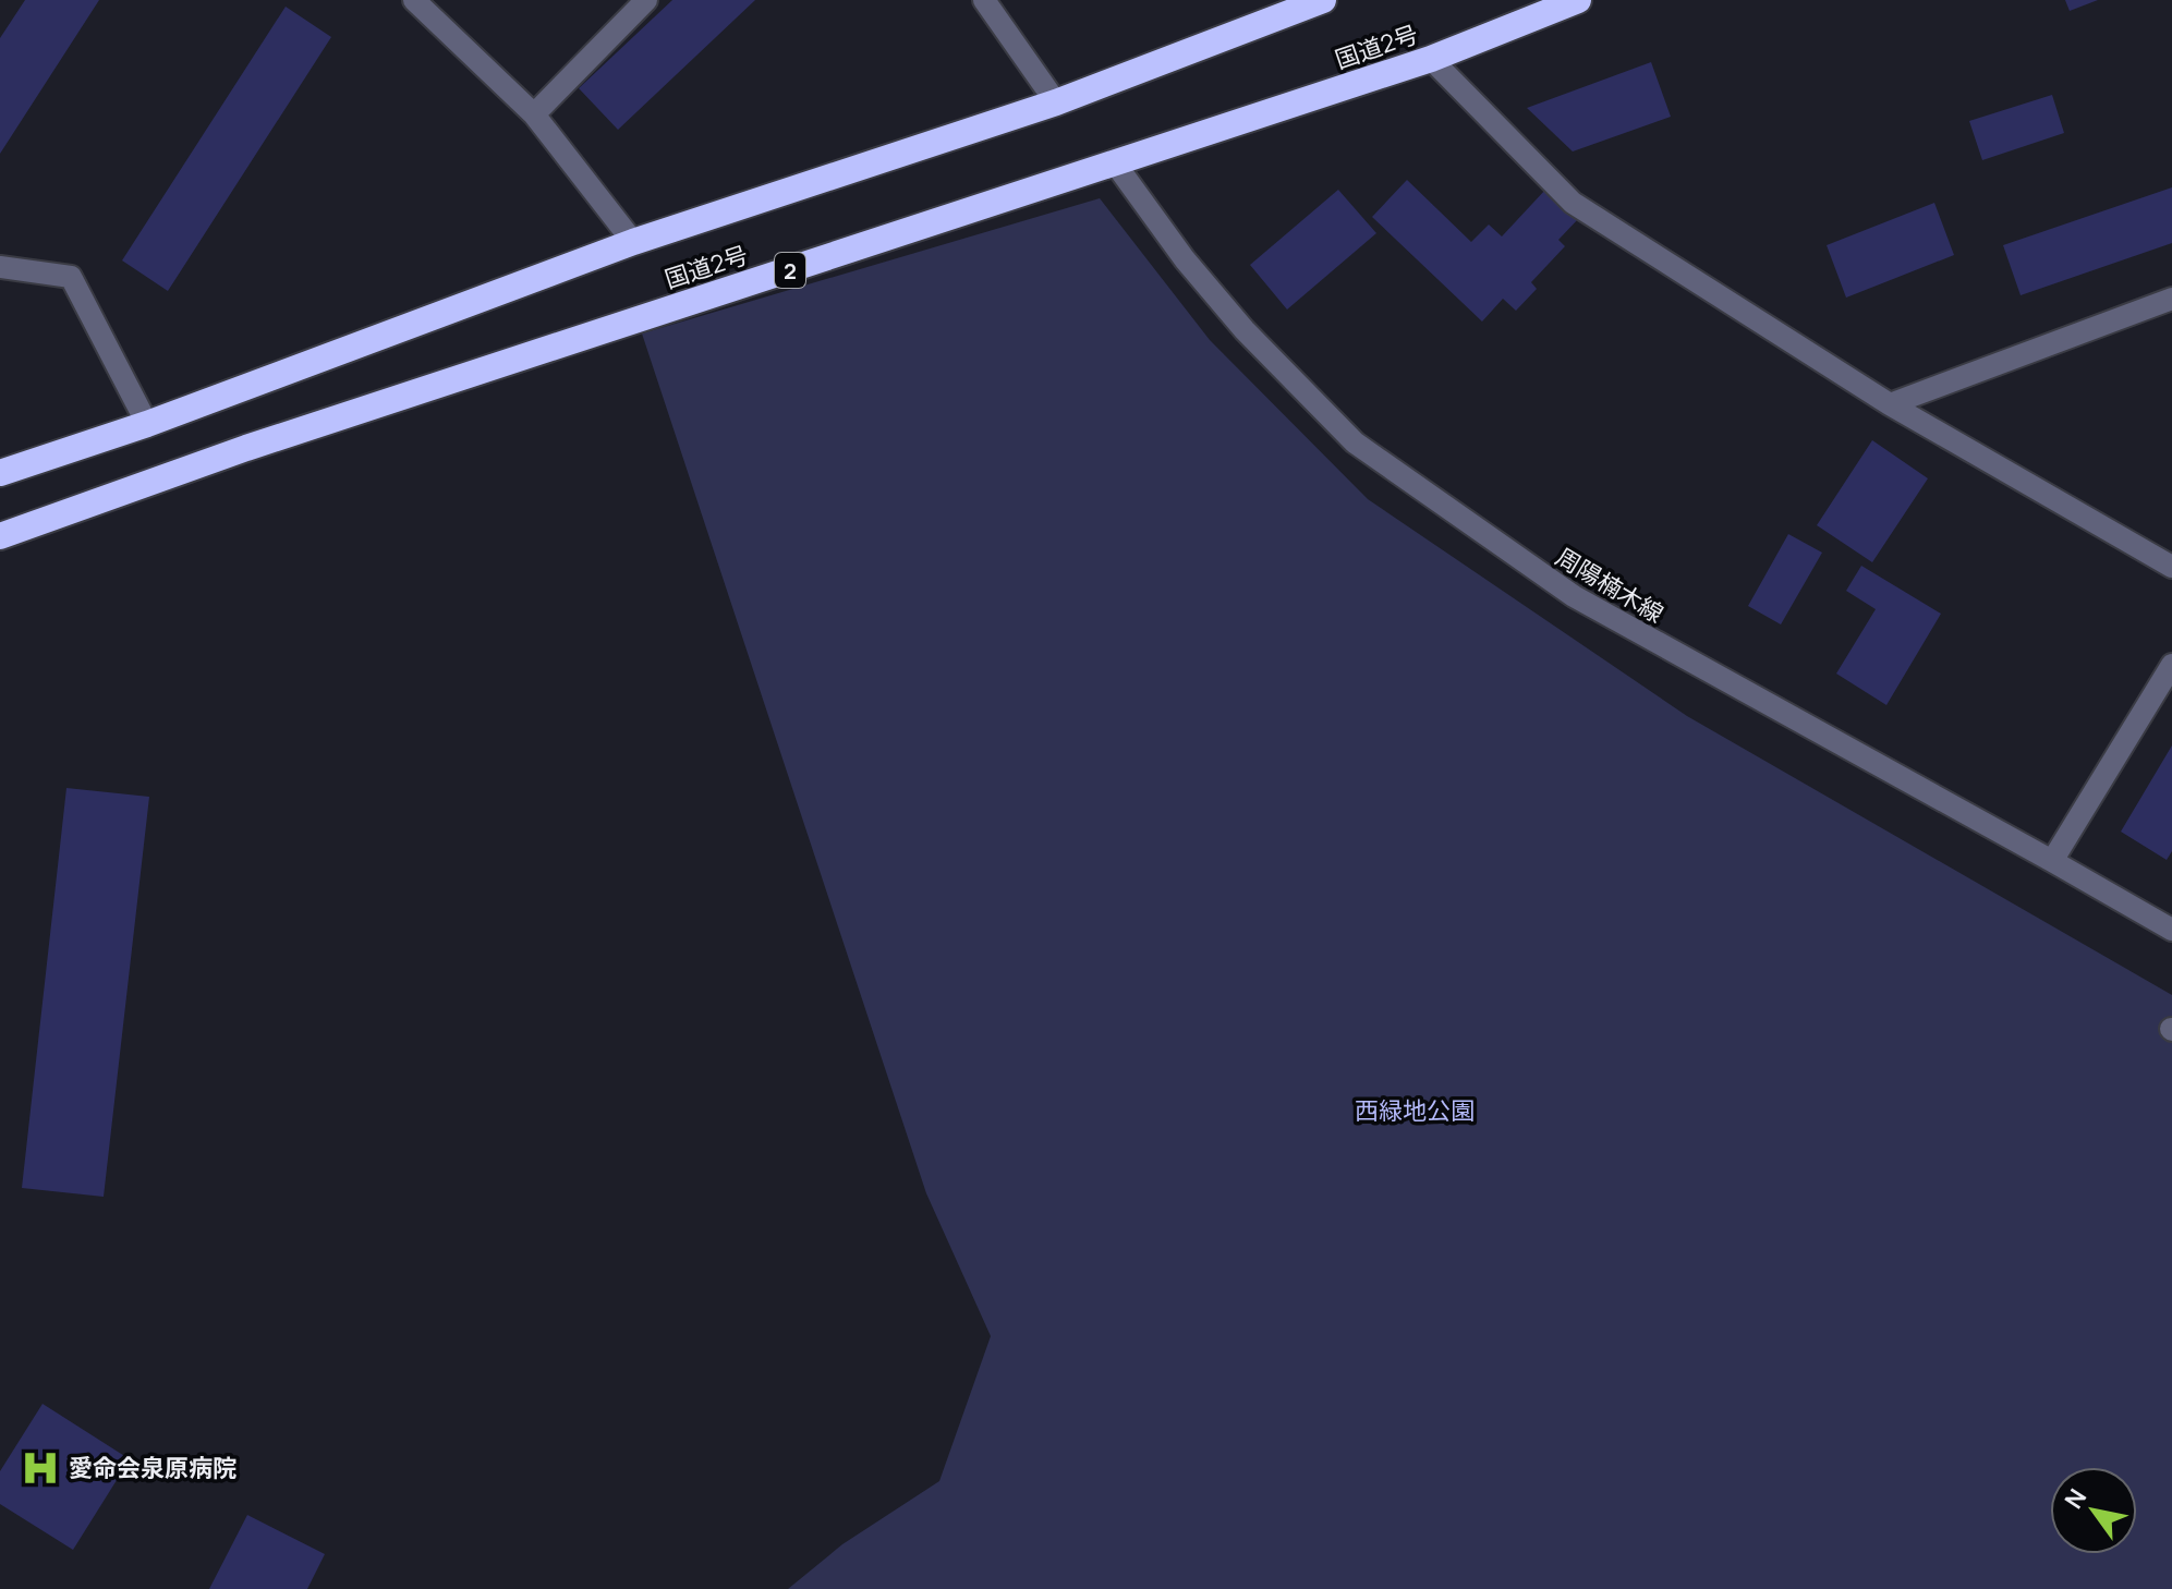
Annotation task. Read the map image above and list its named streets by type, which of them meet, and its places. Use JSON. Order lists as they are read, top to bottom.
{
  "streets": {
    "highway": ["国道2号", "2"],
    "street": ["周陽楠木線"]
  },
  "crossings": [
    ["国道2号", "周陽楠木線"]
  ],
  "parks": ["西緑地公園"],
  "places": {
    "hospital": ["愛命会泉原病院"]
  },
  "north": "top left"
}
